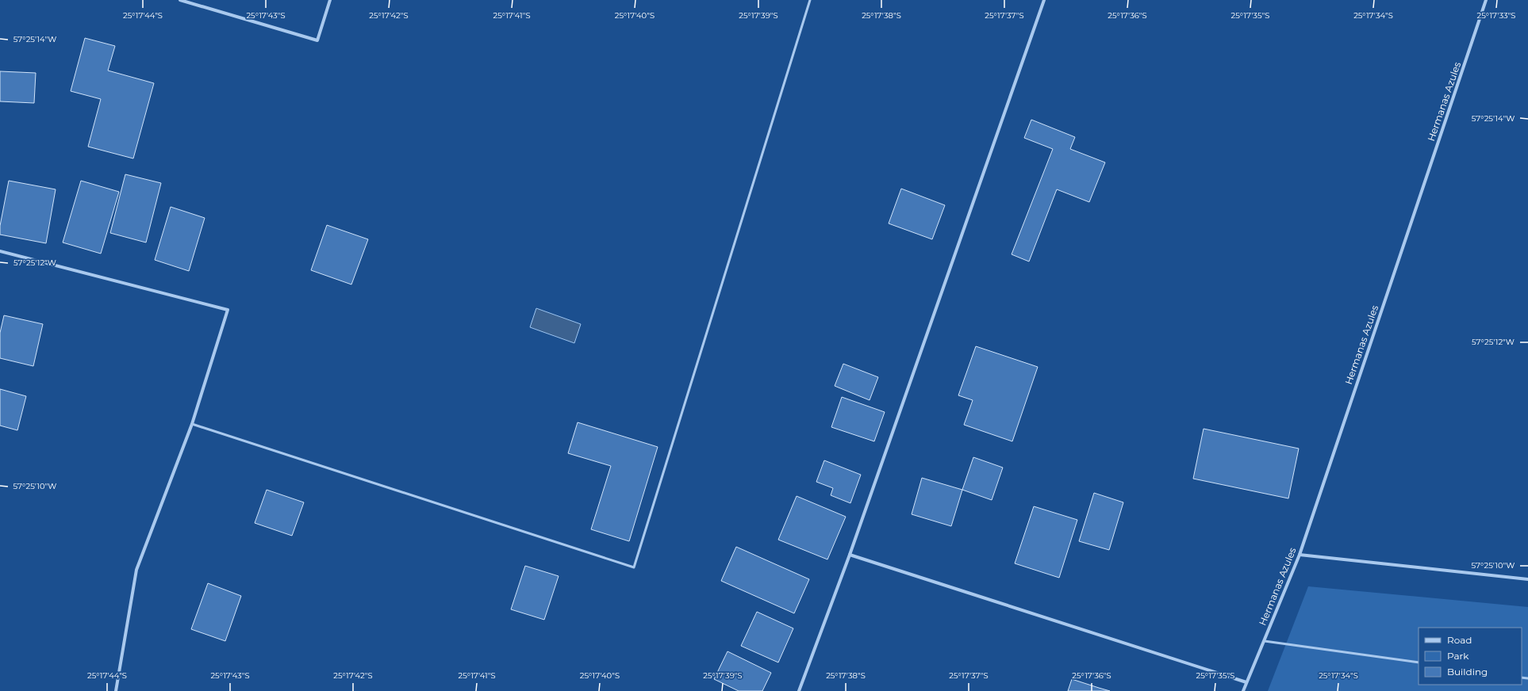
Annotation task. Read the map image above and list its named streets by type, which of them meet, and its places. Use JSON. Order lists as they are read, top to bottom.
{
  "streets": {
    "street": ["Hermanas Azules"]
  },
  "legend": ["Road", "Park", "Building"],
  "coordinates": [
    "25°17'38\"S",
    "25°17'37\"S",
    "25°17'44\"S",
    "25°17'43\"S",
    "25°17'42\"S",
    "25°17'41\"S",
    "25°17'40\"S",
    "25°17'39\"S",
    "25°17'36\"S",
    "25°17'35\"S",
    "25°17'34\"S",
    "25°17'33\"S",
    "57°25'14\"W",
    "57°25'12\"W",
    "57°25'10\"W"
  ]
}
